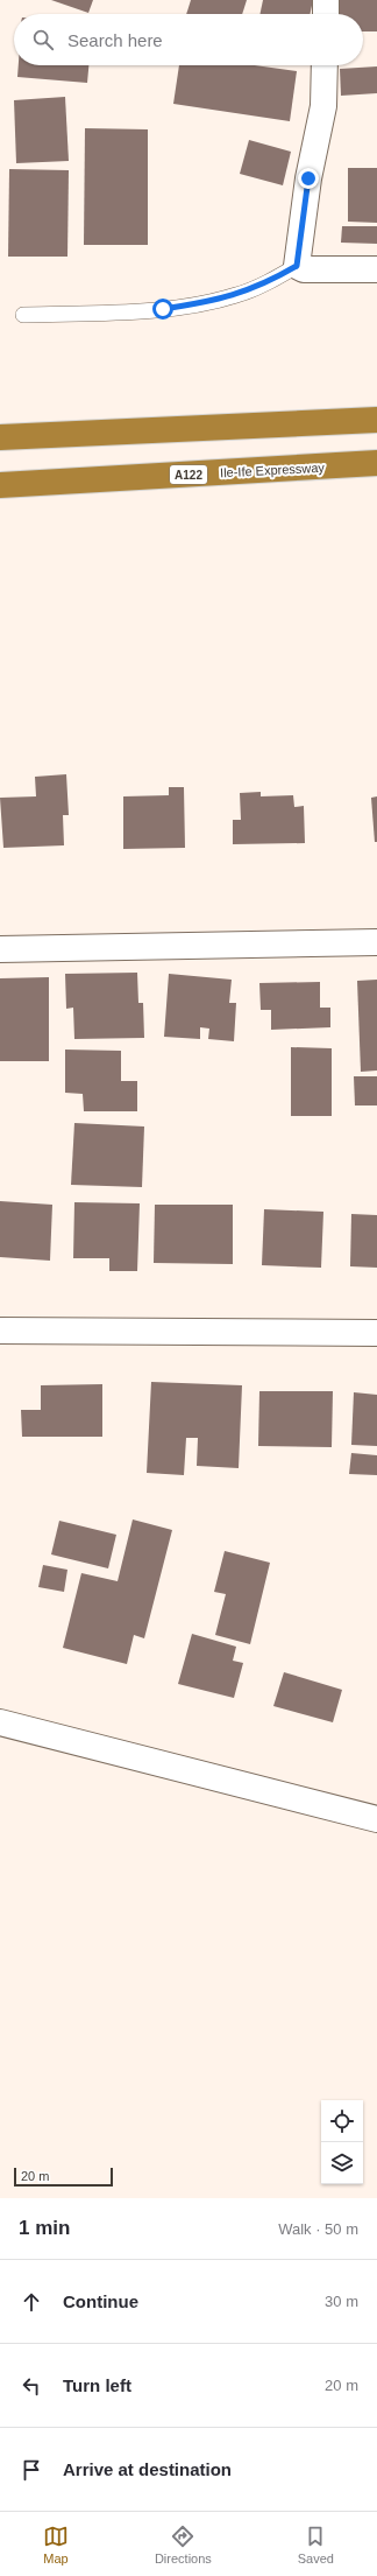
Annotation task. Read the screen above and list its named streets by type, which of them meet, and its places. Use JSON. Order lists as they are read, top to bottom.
{
  "streets": {
    "highway": ["Ile-Ife Expressway", "A122"]
  },
  "scale_bar": "20 m",
  "page": {
    "search": "Search here",
    "scale": "20 m",
    "heading": ["1 min", "Walk · 50 m"],
    "list": [
      ["Continue", "30 m"],
      ["Turn left", "20 m"],
      "Arrive at destination"
    ],
    "nav": ["Map", "Directions", "Saved"]
  }
}
